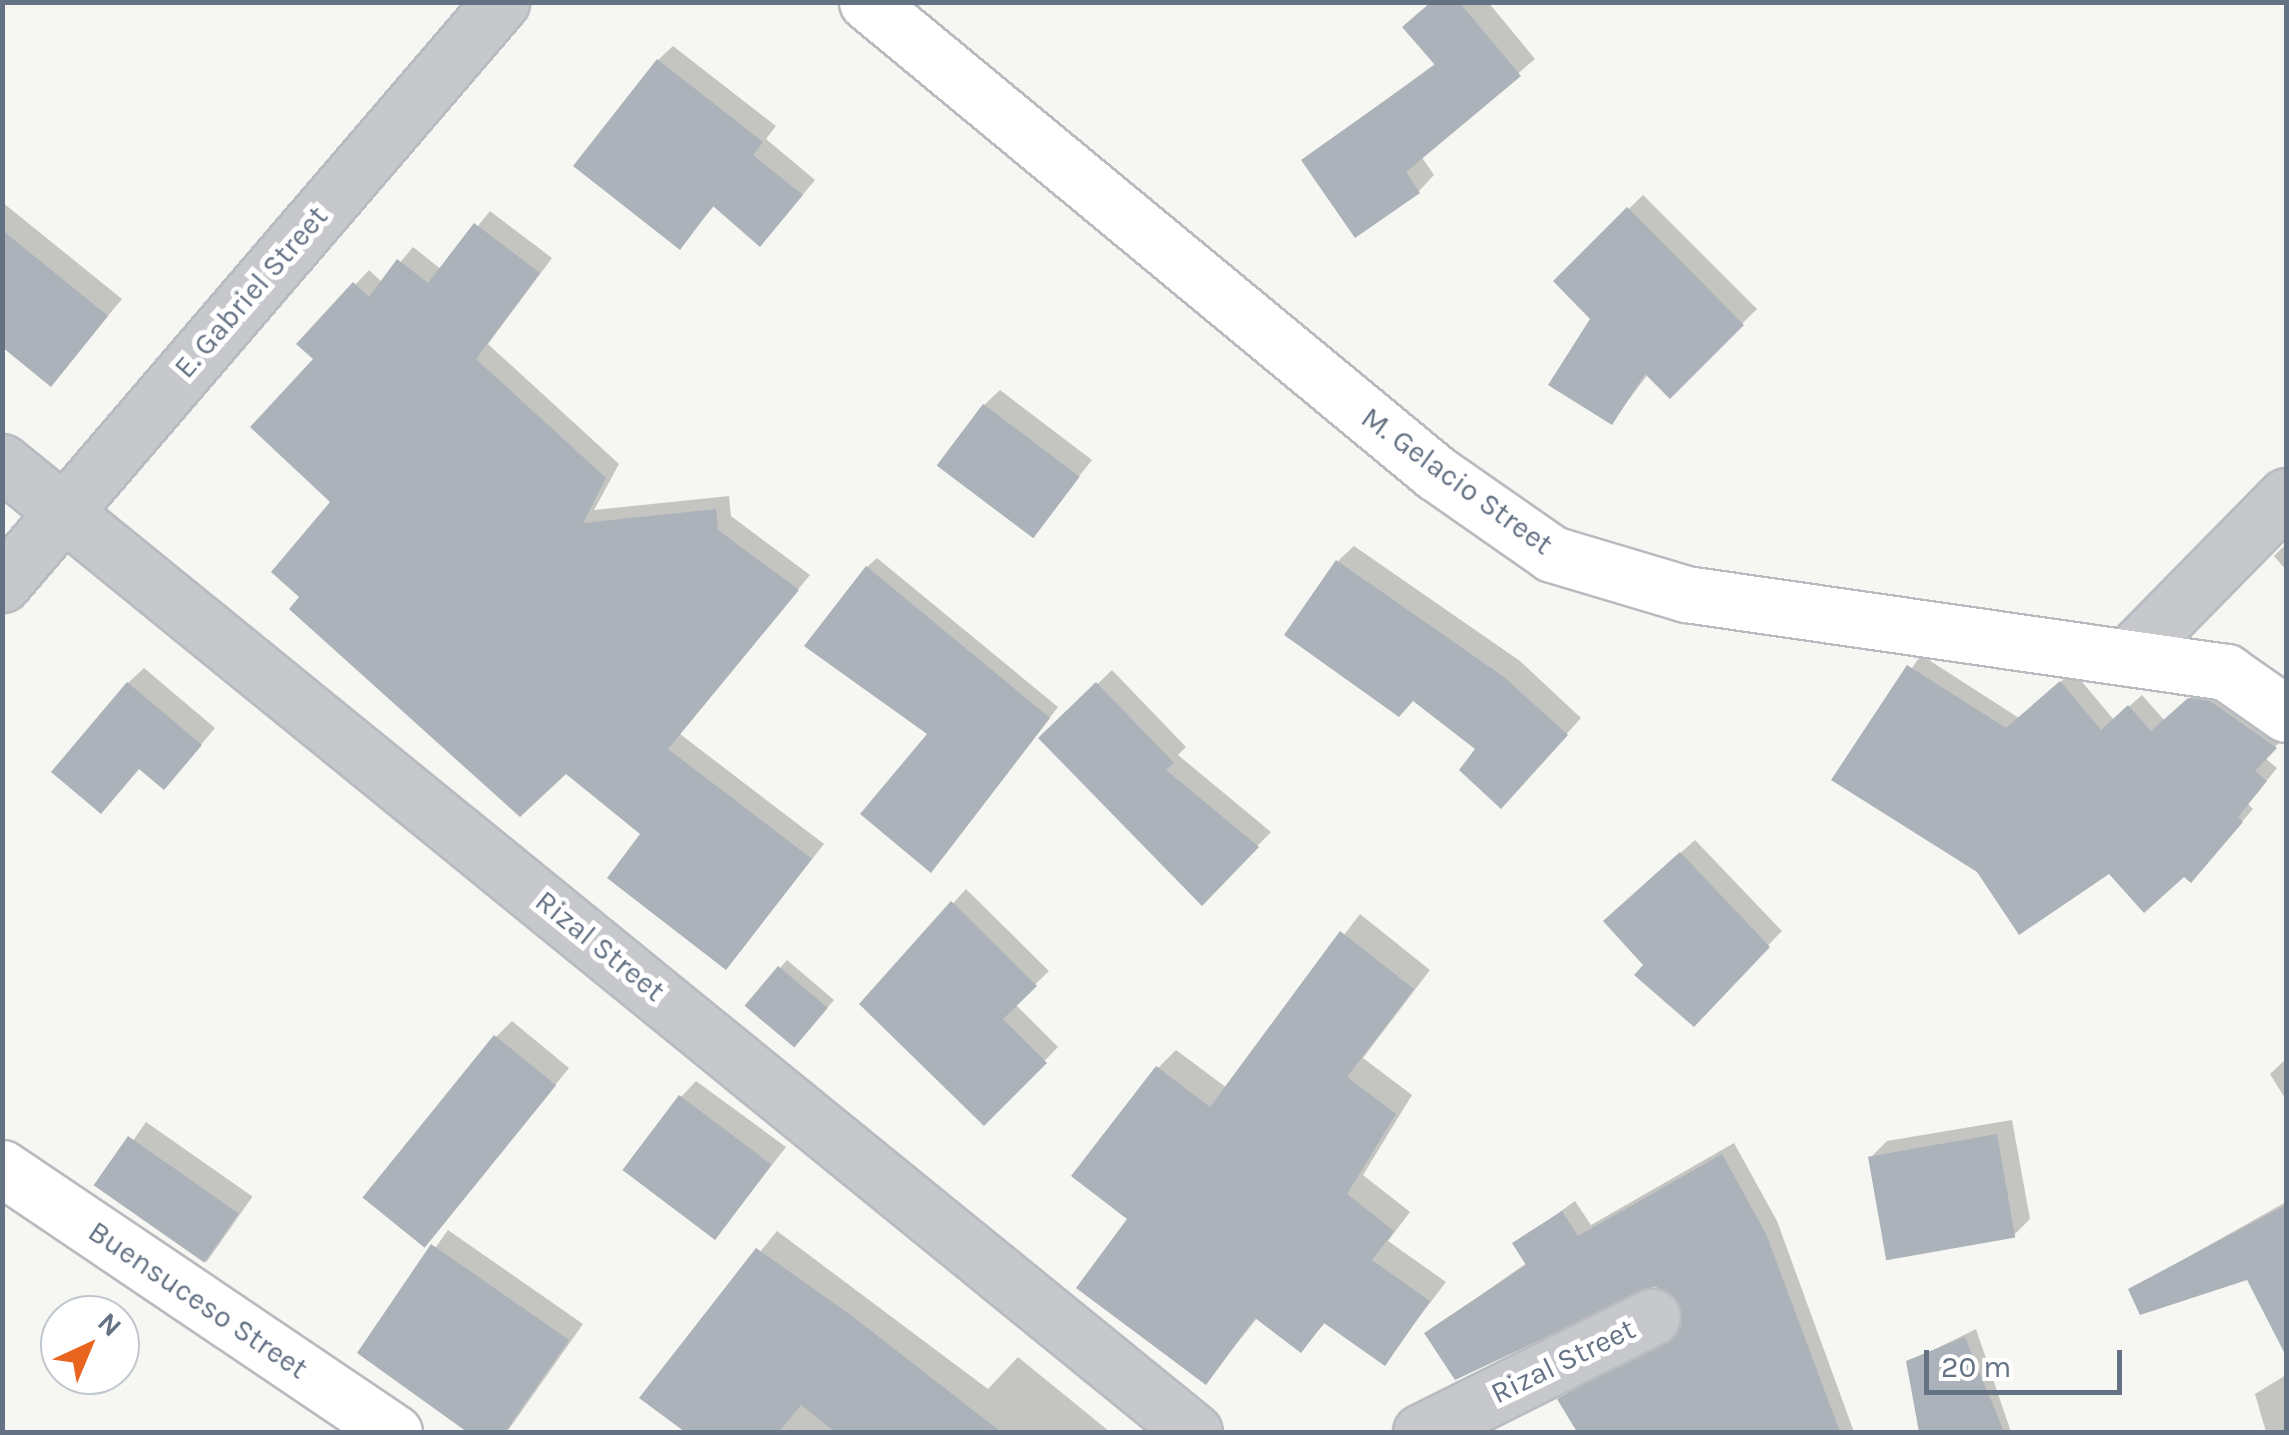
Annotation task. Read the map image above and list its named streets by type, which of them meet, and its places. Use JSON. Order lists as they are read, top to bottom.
{
  "streets": {
    "street": [
      "E. Gabriel Street",
      "M. Gelacio Street",
      "Rizal Street",
      "Buensuceso Street"
    ]
  },
  "crossings": [
    ["E. Gabriel Street", "Rizal Street"]
  ],
  "scale_bar": "20 m",
  "north": "top right"
}
